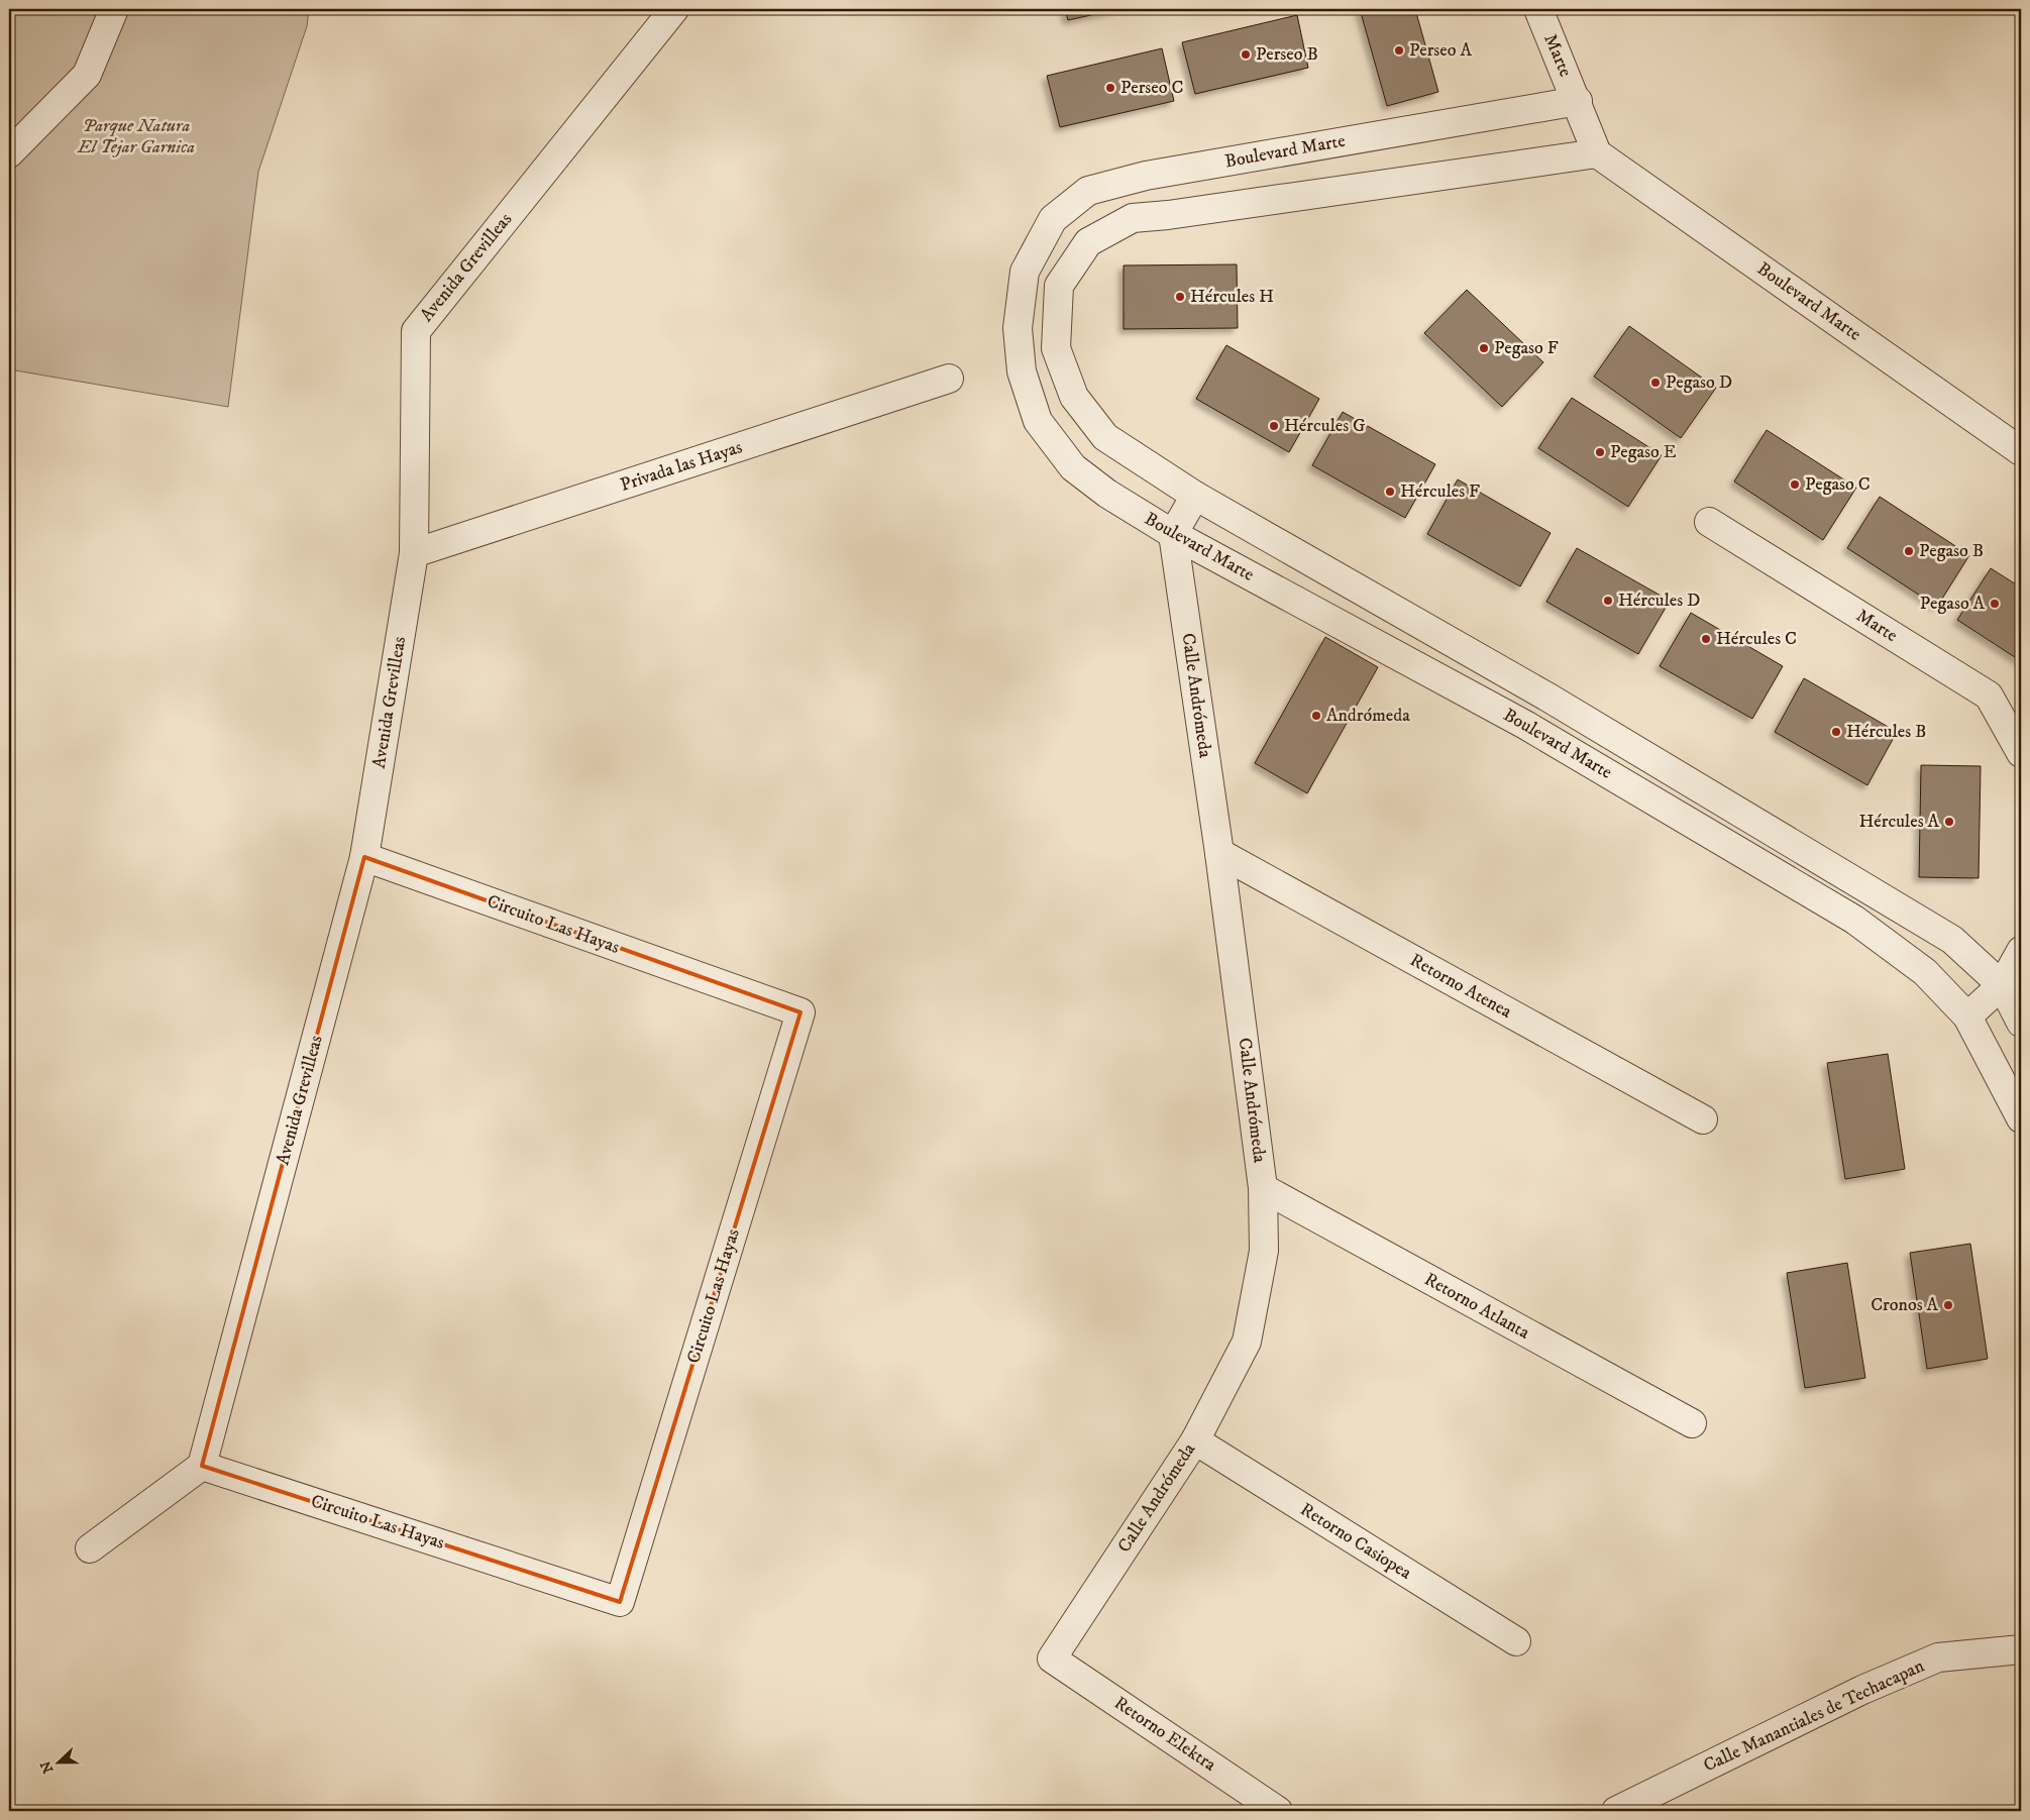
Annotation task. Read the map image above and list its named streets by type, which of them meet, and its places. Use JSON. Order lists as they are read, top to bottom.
{
  "streets": {
    "street": [
      "Marte",
      "Boulevard Marte",
      "Avenida Grevilleas",
      "Privada las Hayas",
      "Calle Andrómeda",
      "Circuito Las Hayas",
      "Retorno Atenea",
      "Retorno Atlanta",
      "Retorno Casiopea",
      "Calle Manantiales de Techacapan",
      "Retorno Elektra"
    ]
  },
  "crossings": [
    ["Marte", "Boulevard Marte"],
    ["Boulevard Marte", "Calle Andrómeda"],
    ["Avenida Grevilleas", "Privada las Hayas"],
    ["Avenida Grevilleas", "Circuito Las Hayas"],
    ["Calle Andrómeda", "Retorno Atenea"],
    ["Calle Andrómeda", "Retorno Atlanta"],
    ["Calle Andrómeda", "Retorno Casiopea"],
    ["Calle Andrómeda", "Retorno Elektra"]
  ],
  "parks": ["Parque Natura El Tejar Garnica"],
  "places": [
    "Perseo A",
    "Perseo B",
    "Perseo C",
    "Hércules H",
    "Pegaso F",
    "Pegaso D",
    "Hércules G",
    "Pegaso E",
    "Pegaso C",
    "Hércules F",
    "Pegaso B",
    "Hércules D",
    "Pegaso A",
    "Hércules C",
    "Andrómeda",
    "Hércules B",
    "Hércules A",
    "Cronos A"
  ],
  "north": "left"
}
